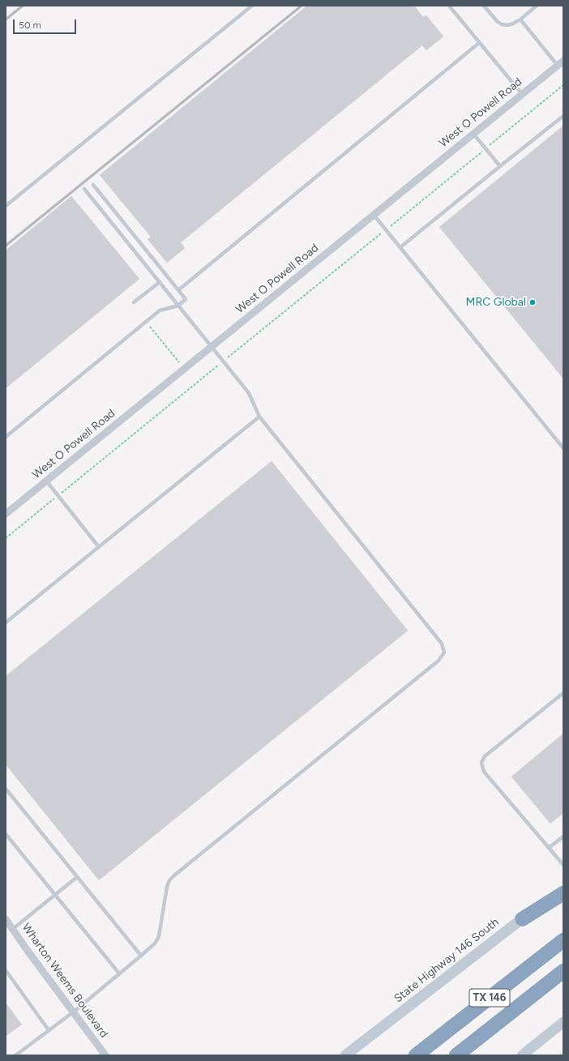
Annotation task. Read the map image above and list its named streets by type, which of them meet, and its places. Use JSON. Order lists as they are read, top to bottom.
{
  "streets": {
    "highway": ["TX 146"],
    "main road": ["State Highway 146 South"],
    "street": ["West O Powell Road", "Wharton Weems Boulevard"]
  },
  "places": ["MRC Global"],
  "scale_bar": "50 m"
}
